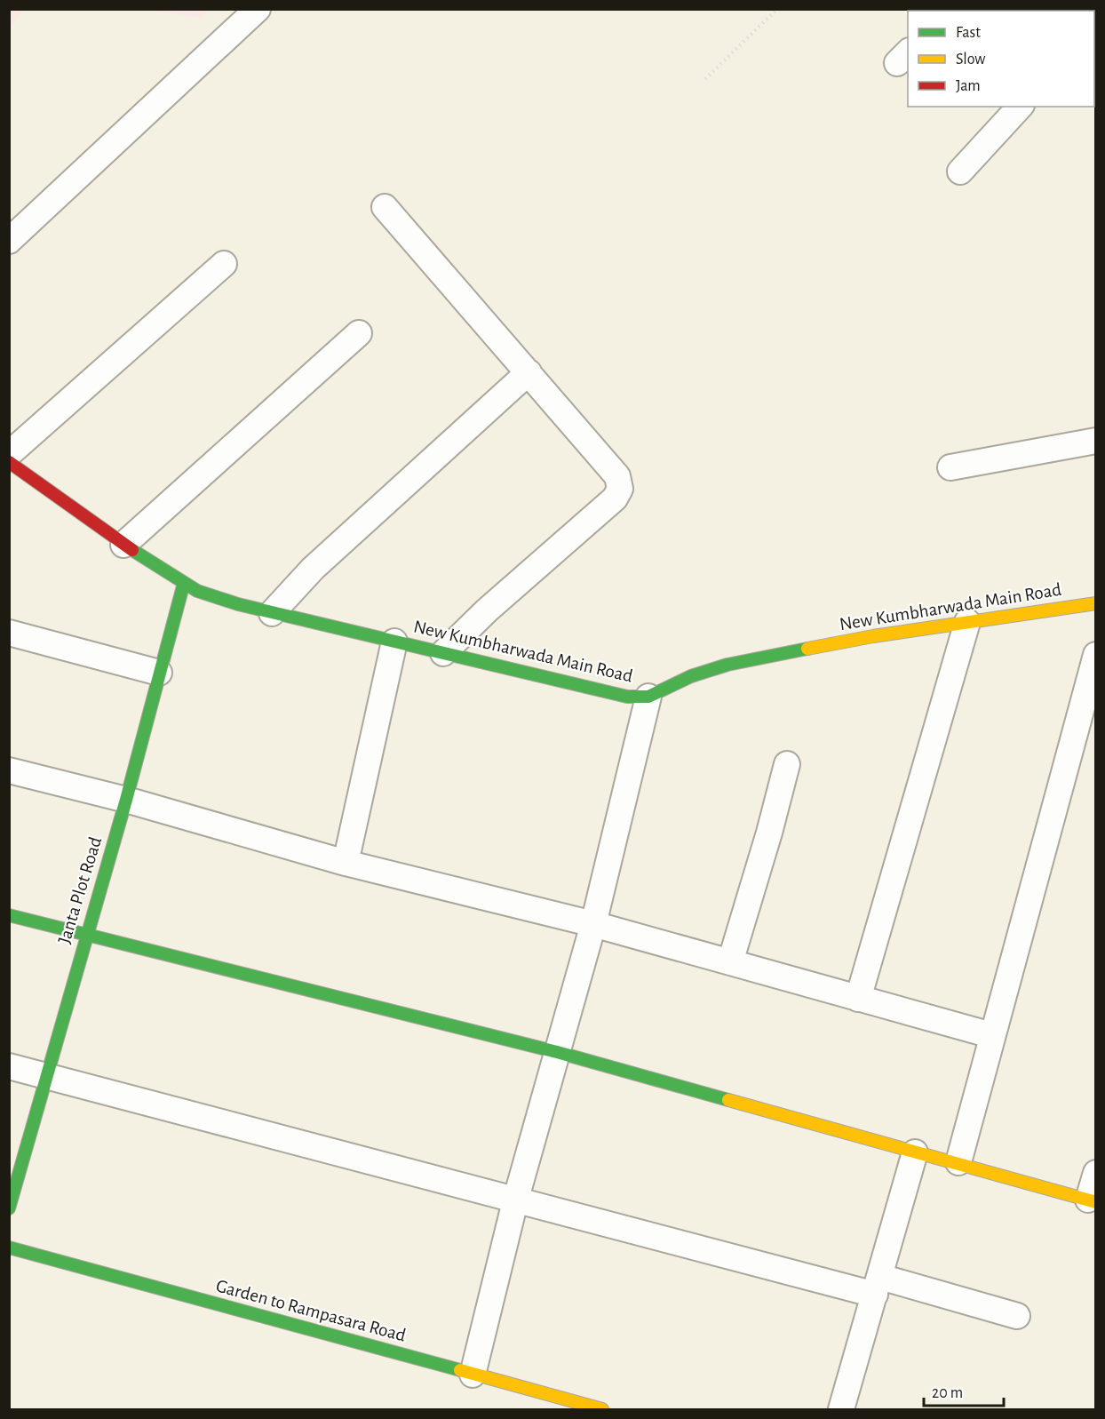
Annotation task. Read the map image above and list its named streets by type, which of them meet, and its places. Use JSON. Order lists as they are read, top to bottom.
{
  "streets": {
    "street": ["New Kumbharwada Main Road", "Janta Plot Road", "Garden to Rampasara Road"]
  },
  "crossings": [
    ["New Kumbharwada Main Road", "Janta Plot Road"]
  ],
  "legend": ["Fast", "Slow", "Jam"],
  "scale_bar": "20 m"
}
